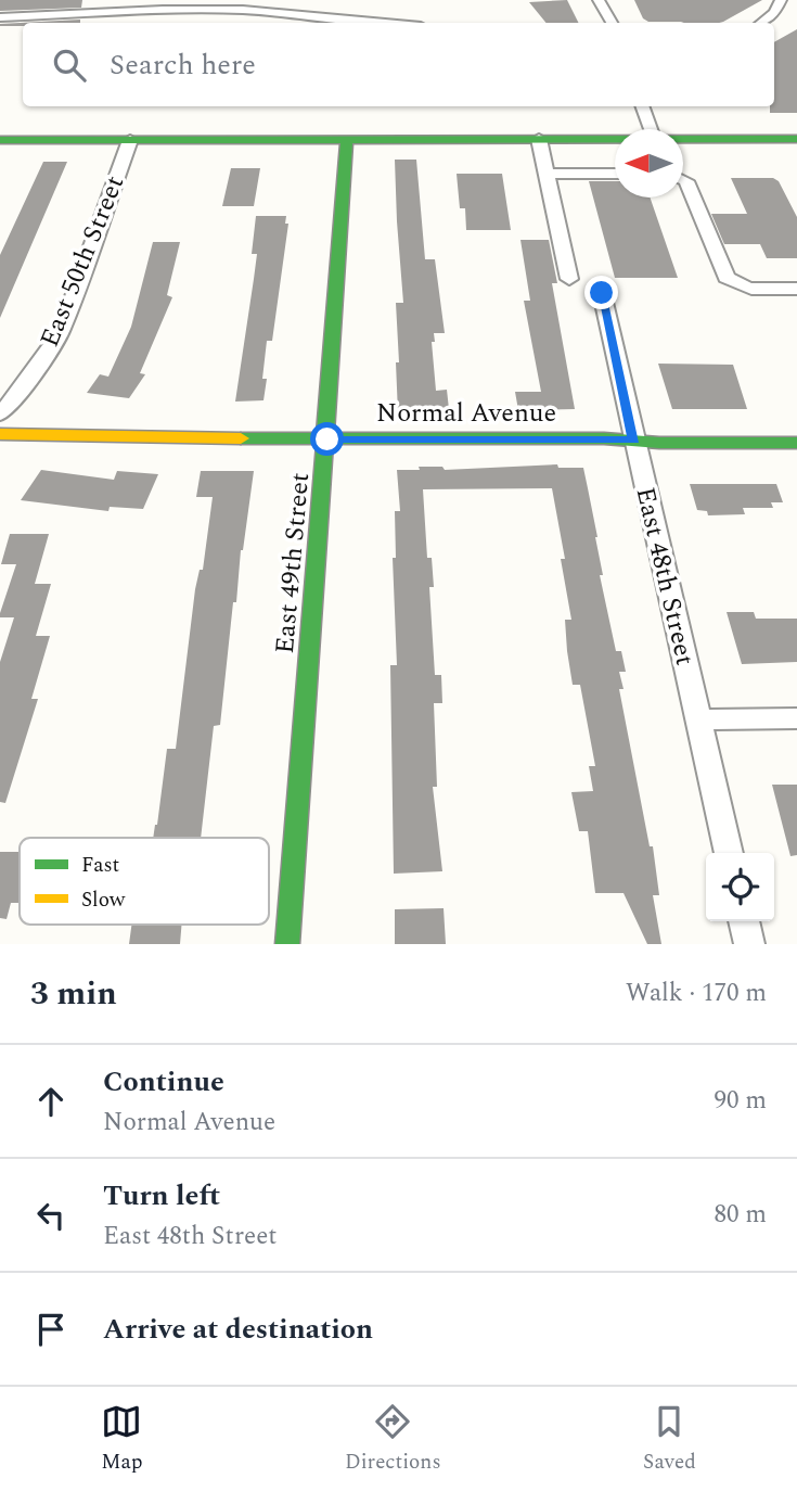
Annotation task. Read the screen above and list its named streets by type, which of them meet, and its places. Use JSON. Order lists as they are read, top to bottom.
{
  "streets": {
    "street": [
      "East 50th Street",
      "Normal Avenue",
      "East 49th Street",
      "East 48th Street"
    ]
  },
  "crossings": [
    ["Normal Avenue", "East 49th Street"],
    ["Normal Avenue", "East 48th Street"]
  ],
  "legend": ["Fast", "Slow"],
  "north": "left",
  "page": {
    "search": "Search here",
    "heading": ["3 min", "Walk · 170 m"],
    "list": [
      ["Continue", "Normal Avenue", "90 m"],
      ["Turn left", "East 48th Street", "80 m"],
      "Arrive at destination"
    ],
    "nav": ["Map", "Directions", "Saved"]
  }
}
